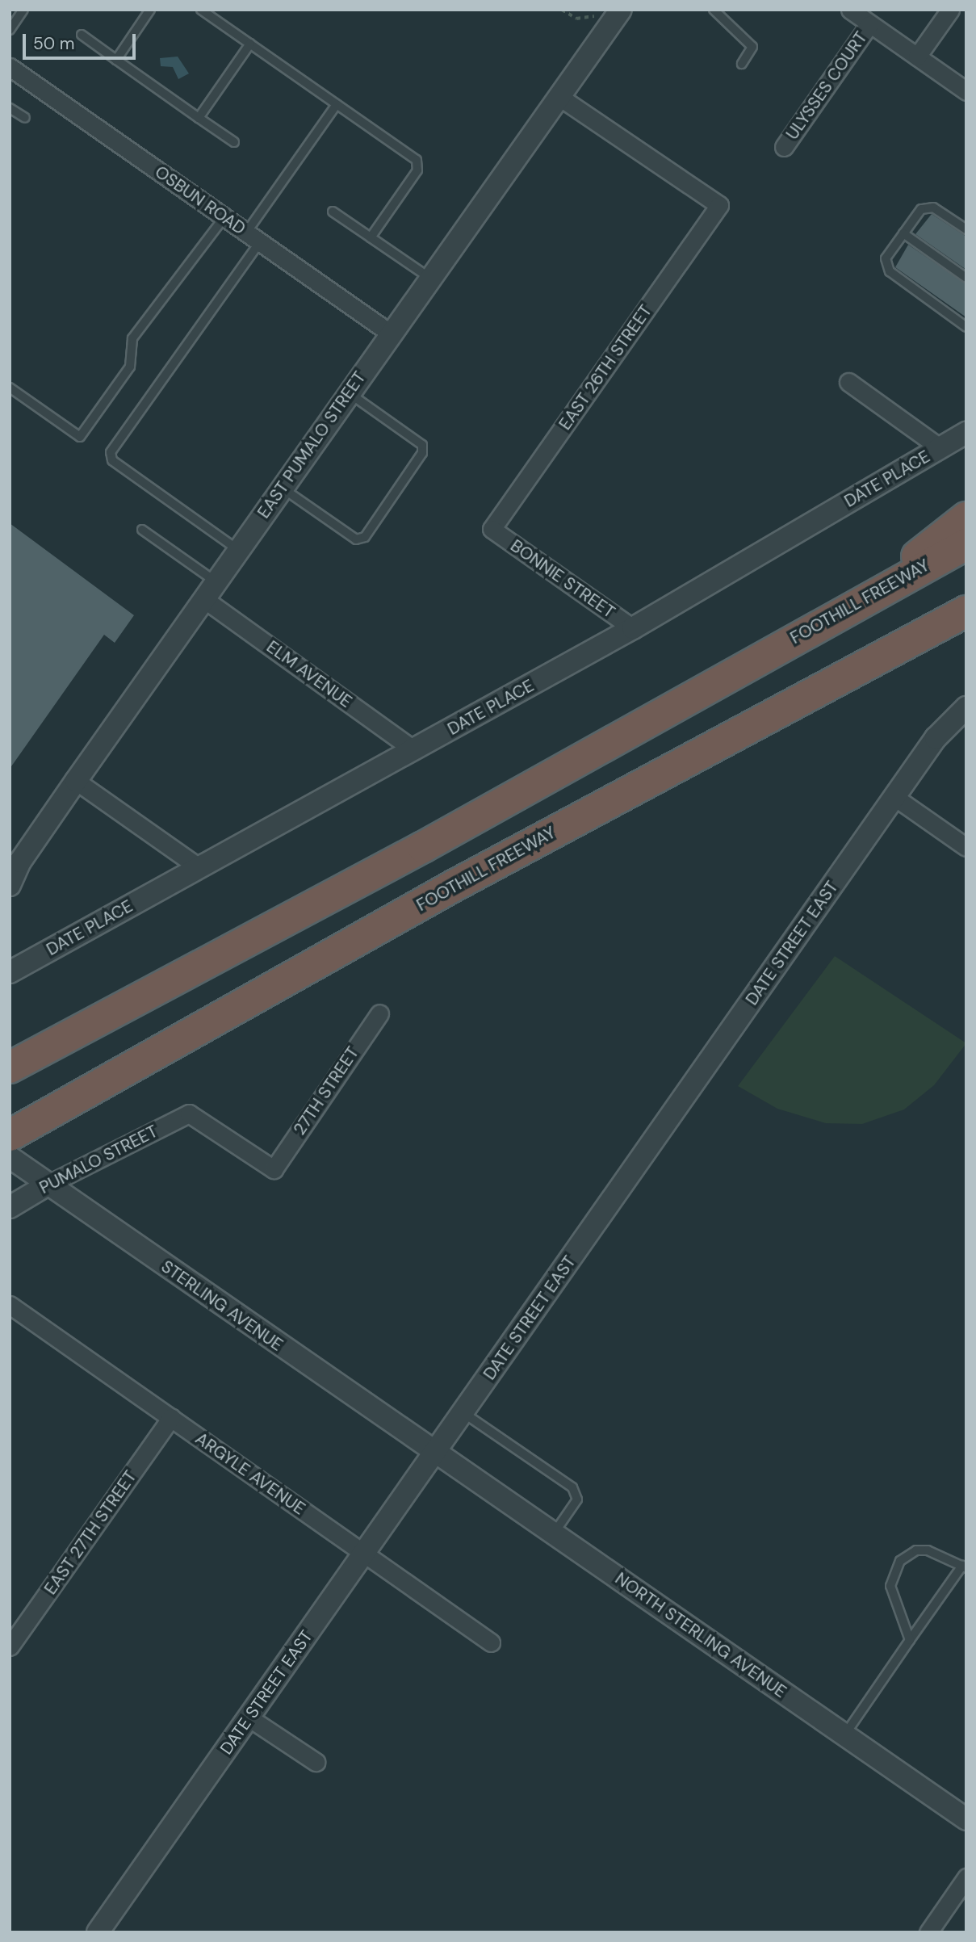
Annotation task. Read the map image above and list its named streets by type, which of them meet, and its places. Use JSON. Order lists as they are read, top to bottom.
{
  "streets": {
    "highway": ["FOOTHILL FREEWAY"],
    "street": [
      "ULYSSES COURT",
      "OSBUN ROAD",
      "EAST 26TH STREET",
      "EAST PUMALO STREET",
      "DATE PLACE",
      "BONNIE STREET",
      "ELM AVENUE",
      "DATE STREET EAST",
      "27TH STREET",
      "PUMALO STREET",
      "STERLING AVENUE",
      "ARGYLE AVENUE",
      "EAST 27TH STREET",
      "NORTH STERLING AVENUE"
    ]
  },
  "crossings": [
    ["OSBUN ROAD", "EAST PUMALO STREET"],
    ["EAST 26TH STREET", "EAST PUMALO STREET"],
    ["EAST 26TH STREET", "BONNIE STREET"],
    ["EAST PUMALO STREET", "ELM AVENUE"],
    ["DATE PLACE", "BONNIE STREET"],
    ["DATE PLACE", "ELM AVENUE"],
    ["DATE STREET EAST", "STERLING AVENUE"],
    ["DATE STREET EAST", "ARGYLE AVENUE"],
    ["DATE STREET EAST", "NORTH STERLING AVENUE"],
    ["27TH STREET", "PUMALO STREET"],
    ["PUMALO STREET", "STERLING AVENUE"],
    ["STERLING AVENUE", "NORTH STERLING AVENUE"],
    ["ARGYLE AVENUE", "EAST 27TH STREET"]
  ],
  "scale_bar": "50 m"
}
